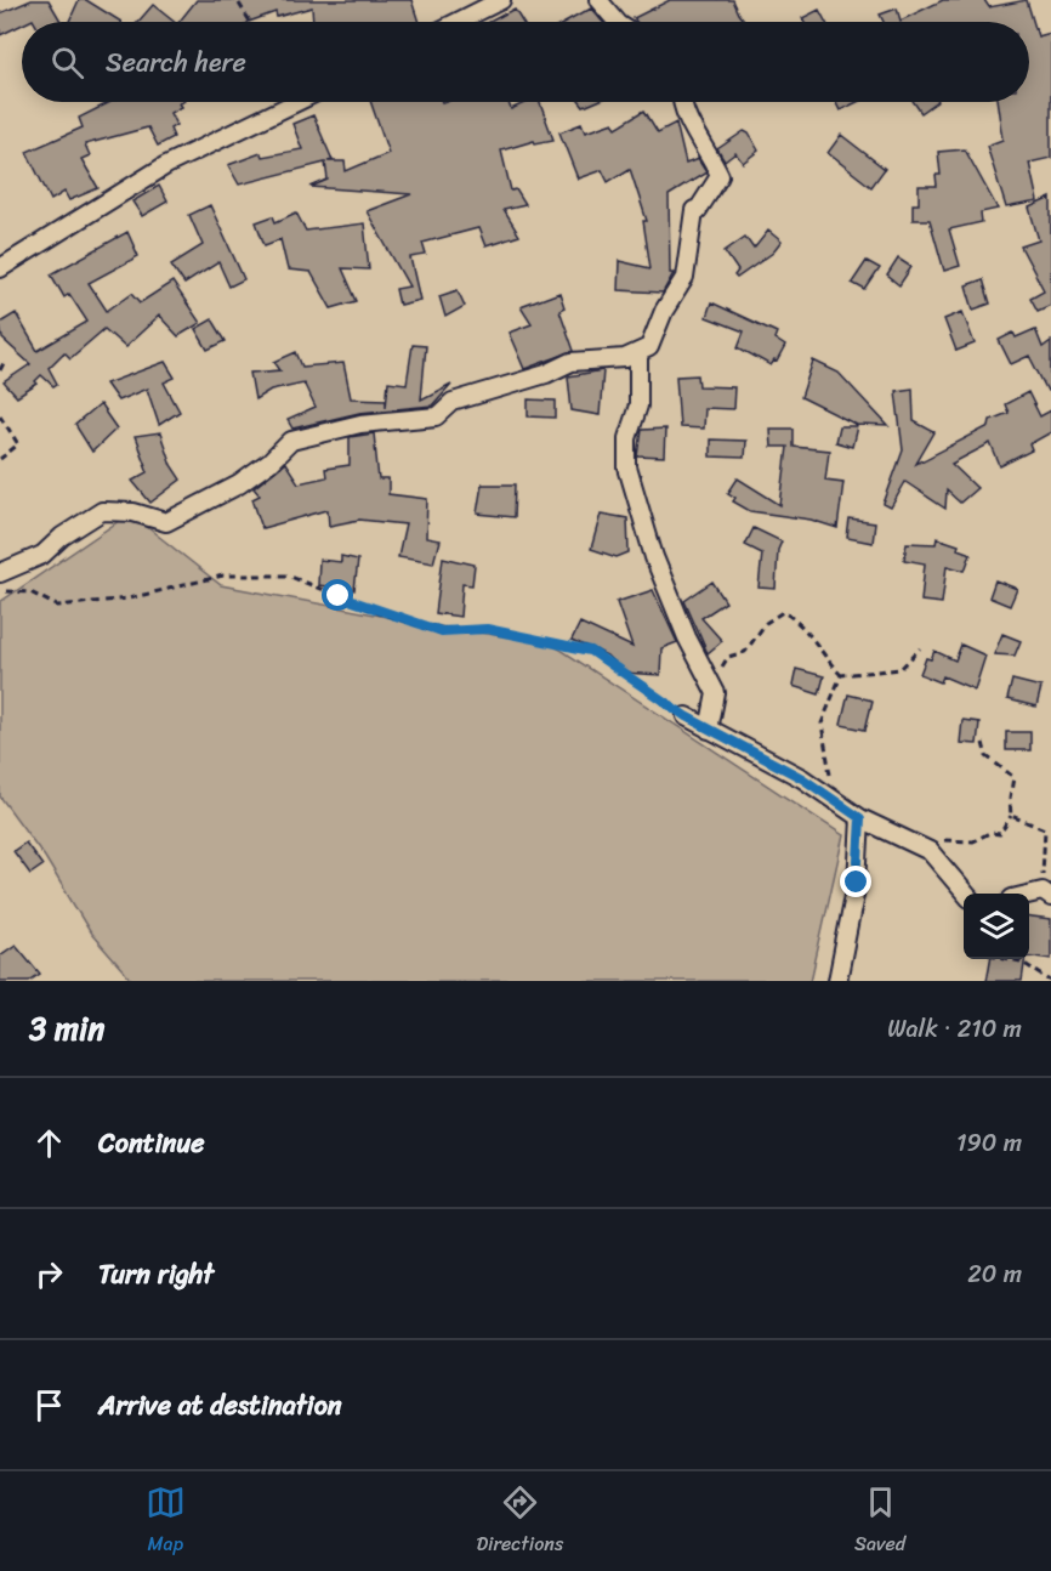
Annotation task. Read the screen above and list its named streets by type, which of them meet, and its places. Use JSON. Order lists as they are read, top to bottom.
{
  "page": {
    "search": "Search here",
    "heading": ["3 min", "Walk · 210 m"],
    "list": [
      ["Continue", "190 m"],
      ["Turn right", "20 m"],
      "Arrive at destination"
    ],
    "nav": ["Map", "Directions", "Saved"]
  }
}
